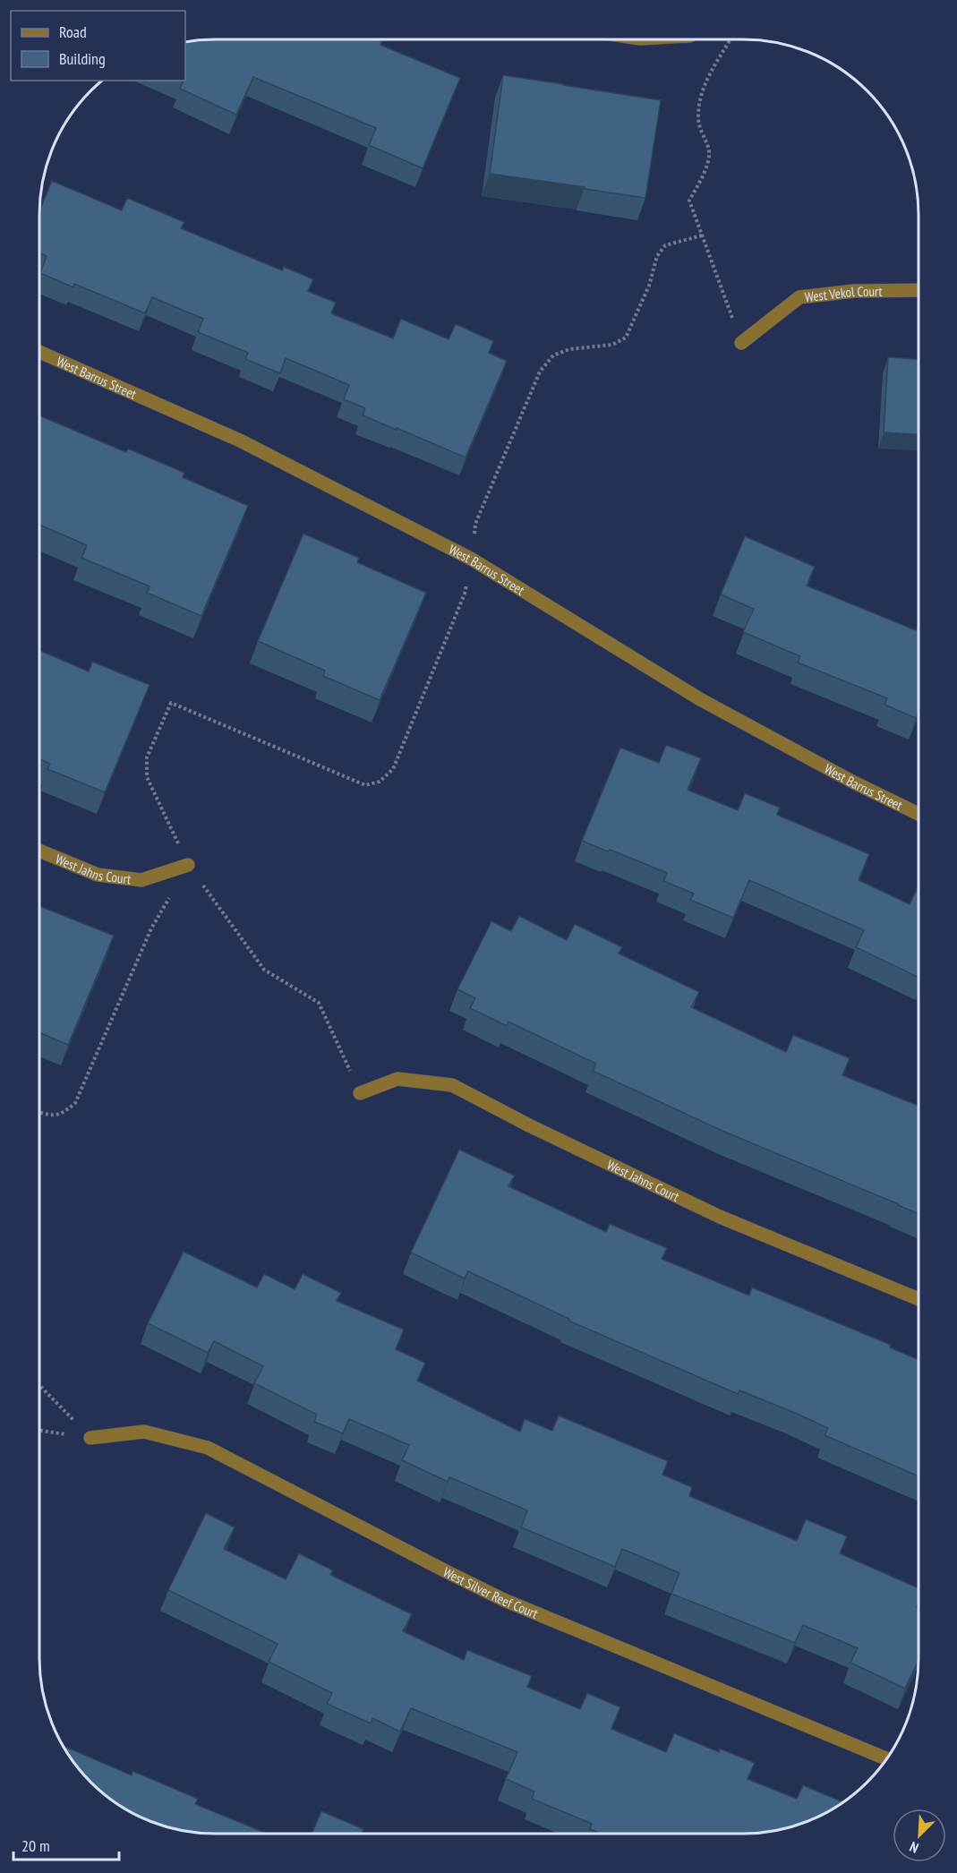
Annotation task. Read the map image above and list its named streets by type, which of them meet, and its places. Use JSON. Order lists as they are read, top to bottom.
{
  "streets": {
    "street": [
      "West Vekol Court",
      "West Barrus Street",
      "West Jahns Court",
      "West Silver Reef Court"
    ]
  },
  "legend": ["Road", "Building"],
  "scale_bar": "20 m",
  "north": "bottom left"
}
